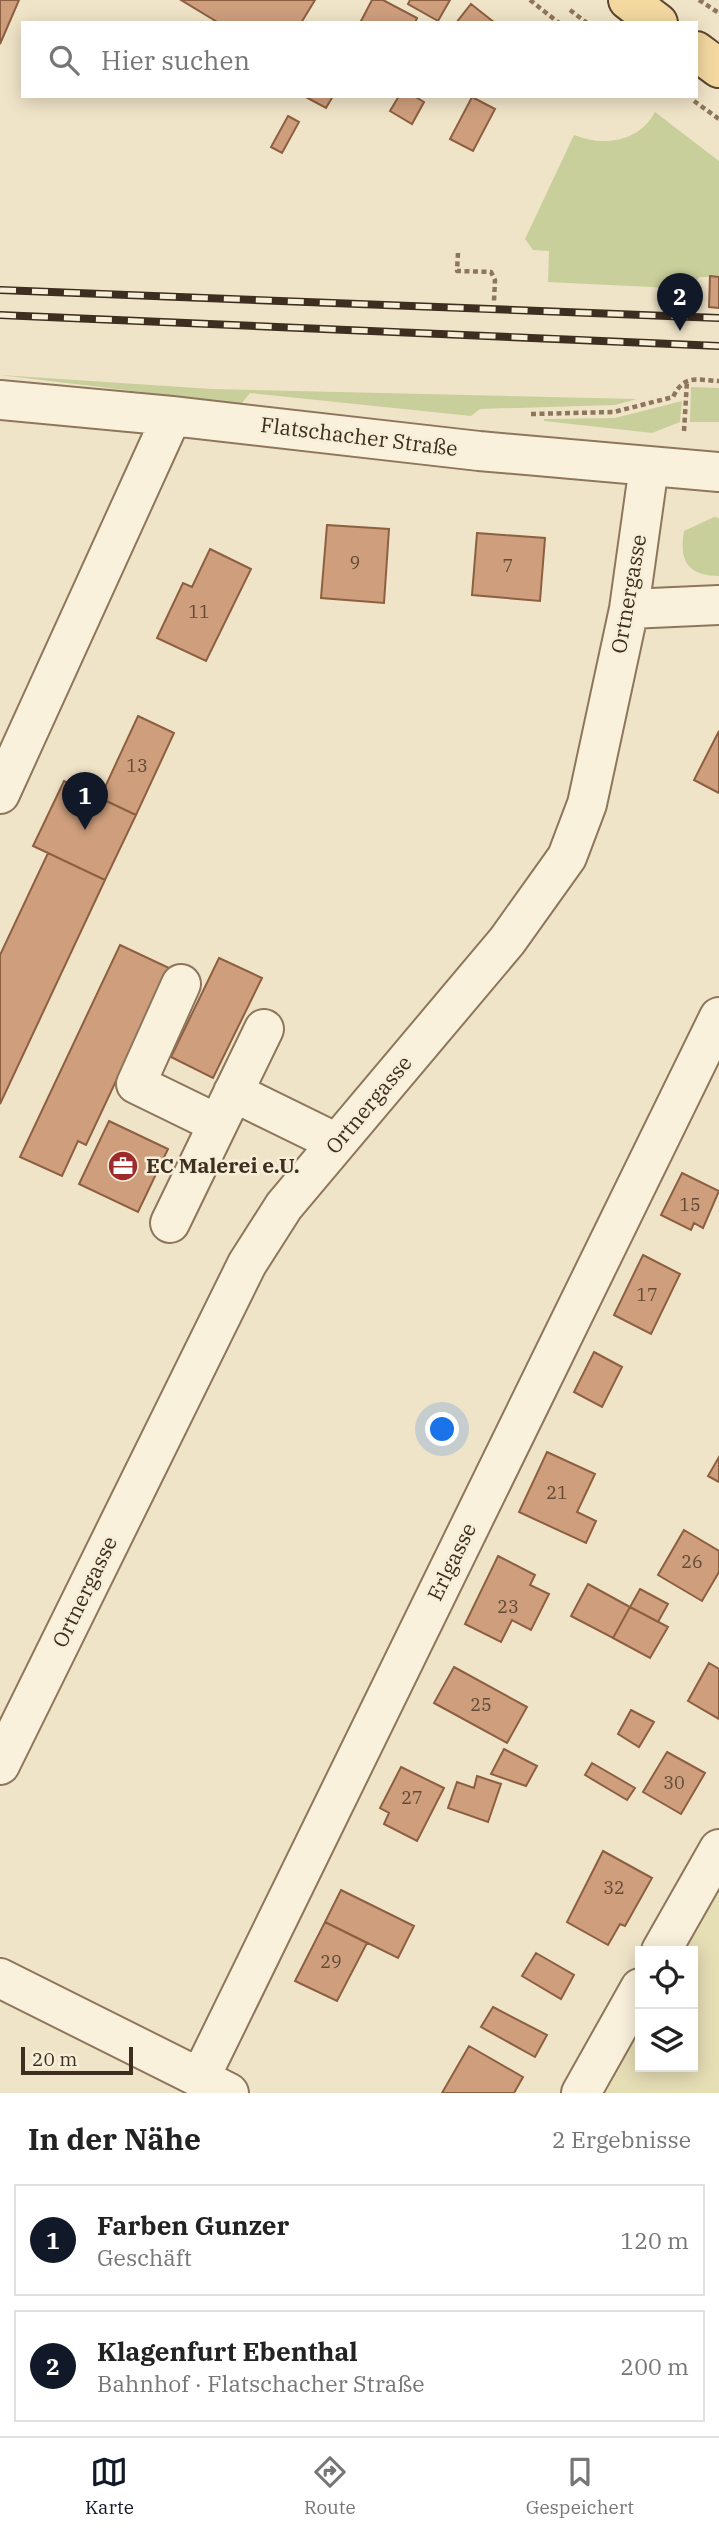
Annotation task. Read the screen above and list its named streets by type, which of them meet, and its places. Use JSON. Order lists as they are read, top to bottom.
{
  "streets": {
    "street": ["Flatschacher Straße", "Ortnergasse", "Erlgasse"]
  },
  "crossings": [
    ["Flatschacher Straße", "Ortnergasse"]
  ],
  "places": {
    "office": ["EC Malerei e.U."]
  },
  "house_numbers": [
    "9",
    "7",
    "11",
    "13",
    "15",
    "17",
    "21",
    "26",
    "23",
    "25",
    "30",
    "27",
    "32",
    "29"
  ],
  "scale_bar": "20 m",
  "page": {
    "search": "Hier suchen",
    "pins": ["2", "1"],
    "scale": "20 m",
    "heading": ["In der Nähe", "2 Ergebnisse"],
    "list": [
      {
        "mark": "1",
        "name": "Farben Gunzer",
        "note": "Geschäft",
        "value": "120 m"
      },
      {
        "mark": "2",
        "name": "Klagenfurt Ebenthal",
        "note": "Bahnhof · Flatschacher Straße",
        "value": "200 m"
      }
    ],
    "nav": ["Karte", "Route", "Gespeichert"]
  }
}
